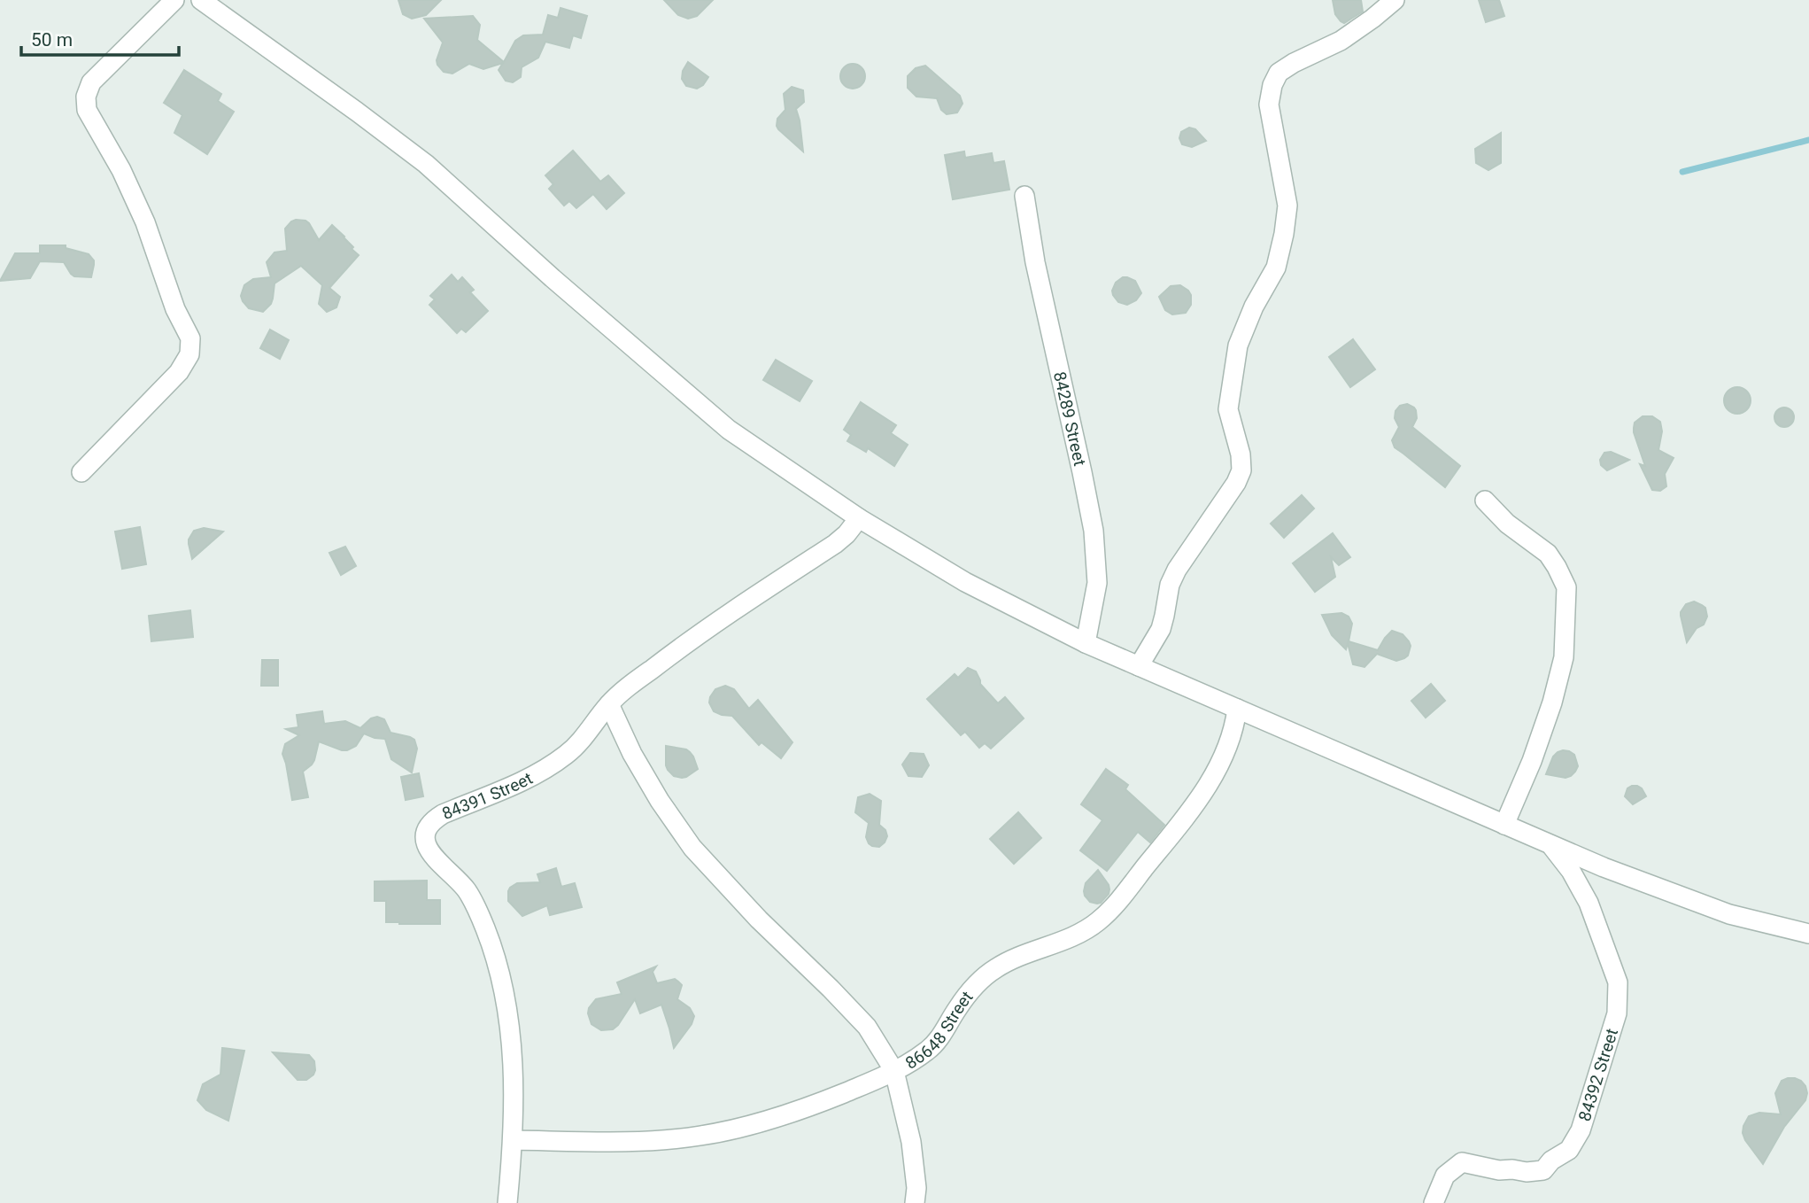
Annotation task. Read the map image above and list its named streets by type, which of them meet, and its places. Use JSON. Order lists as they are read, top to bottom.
{
  "streets": {
    "street": [
      "84289 Street",
      "84391 Street",
      "86648 Street",
      "84392 Street"
    ]
  },
  "crossings": [
    ["84391 Street", "86648 Street"]
  ],
  "scale_bar": "50 m"
}
